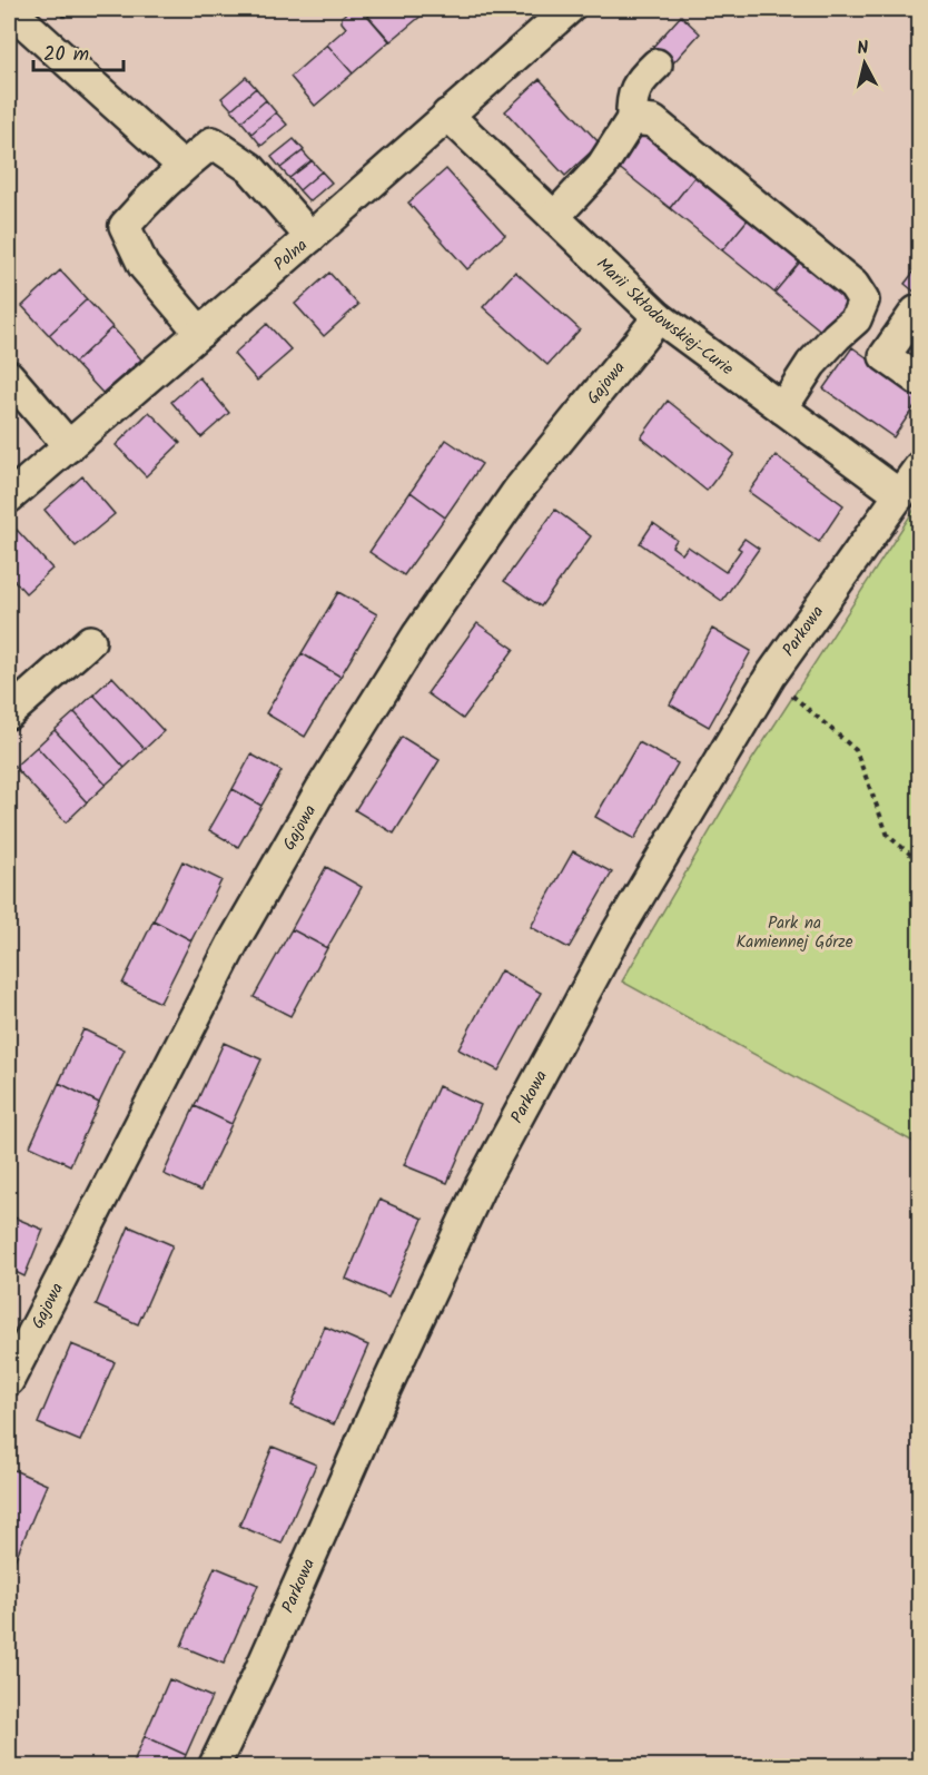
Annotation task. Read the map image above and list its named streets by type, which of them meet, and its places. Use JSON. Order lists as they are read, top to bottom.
{
  "streets": {
    "street": [
      "Polna",
      "Marii Skłodowskiej-Curie",
      "Gajowa",
      "Parkowa"
    ]
  },
  "crossings": [
    ["Polna", "Marii Skłodowskiej-Curie"],
    ["Marii Skłodowskiej-Curie", "Gajowa"],
    ["Marii Skłodowskiej-Curie", "Parkowa"]
  ],
  "parks": ["Park na Kamiennej Górze"],
  "scale_bar": "20 m",
  "north": "top"
}
